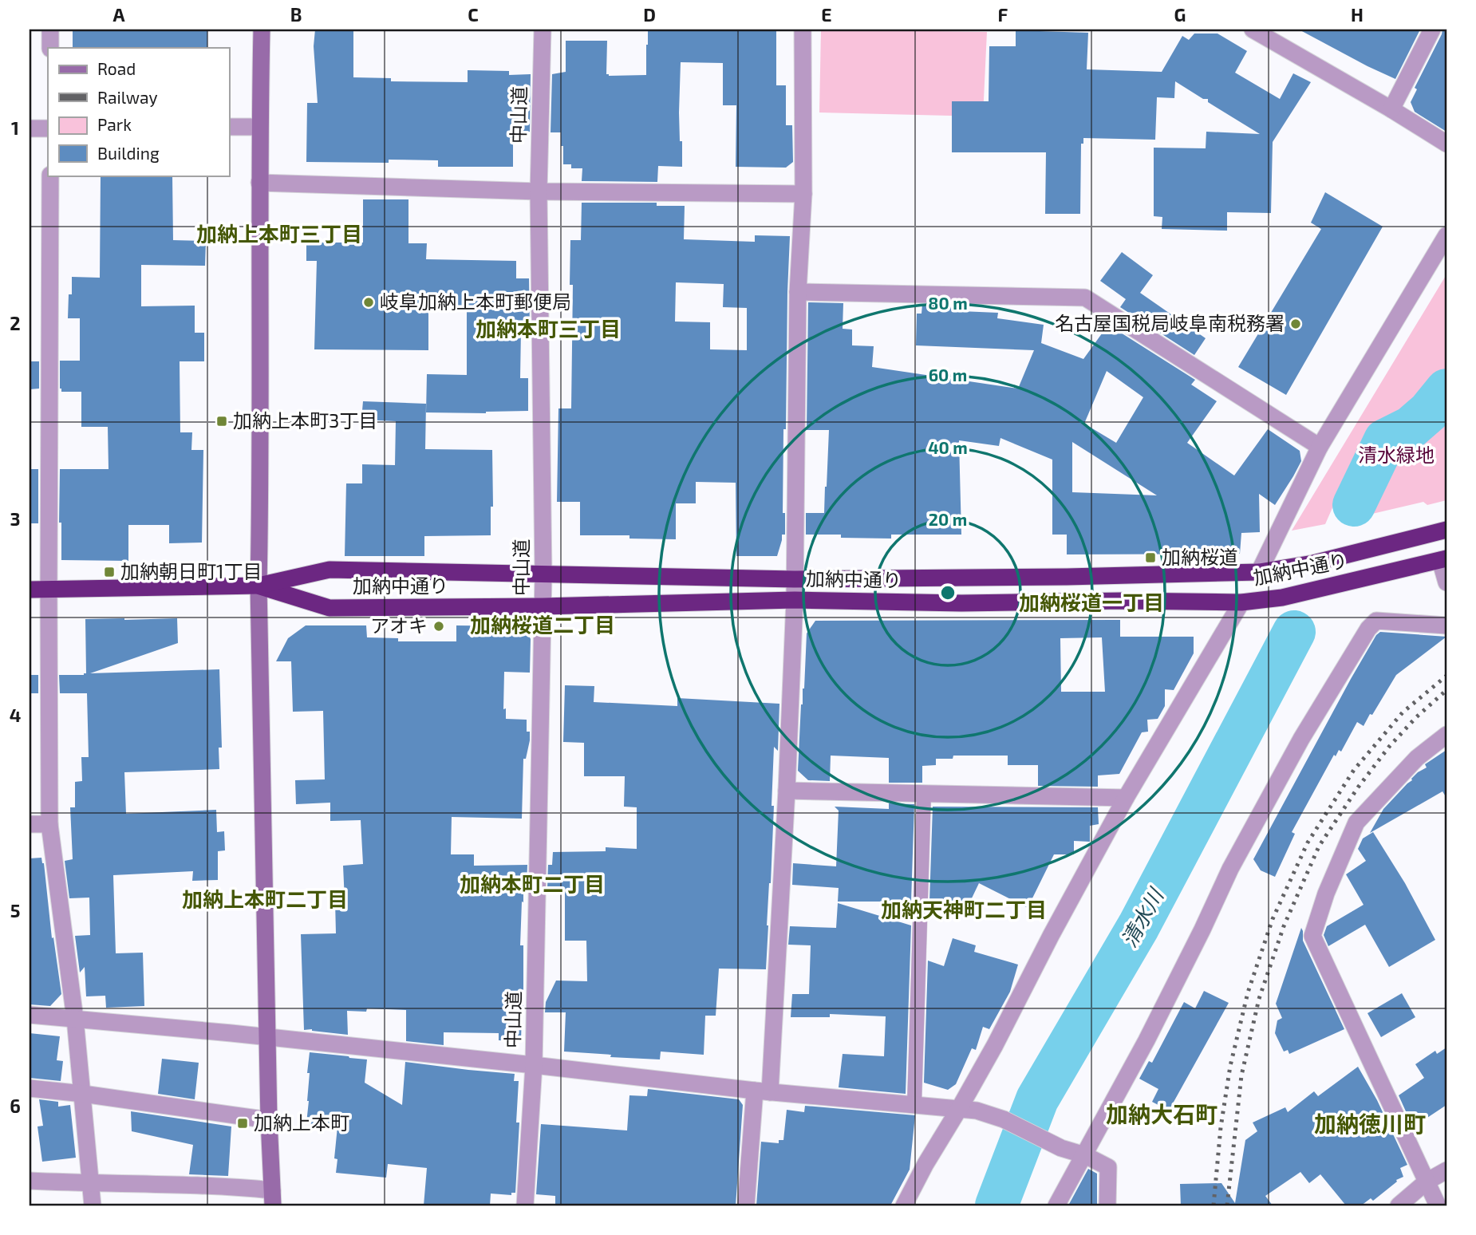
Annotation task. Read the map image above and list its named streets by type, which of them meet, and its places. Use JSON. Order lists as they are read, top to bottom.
{
  "streets": {
    "highway": ["加納中通り"],
    "street": ["中山道"]
  },
  "crossings": [
    ["中山道", "加納中通り"]
  ],
  "districts": [
    "加納上本町三丁目",
    "加納本町三丁目",
    "加納桜道一丁目",
    "加納桜道二丁目",
    "加納本町二丁目",
    "加納上本町二丁目",
    "加納天神町二丁目",
    "加納大石町",
    "加納徳川町"
  ],
  "water": ["清水川"],
  "parks": ["清水緑地"],
  "places": {
    "other": ["岐阜加納上本町郵便局", "名古屋国税局岐阜南税務署", "アオキ"],
    "transit": [
      "加納上本町3丁目",
      "加納桜道",
      "加納朝日町1丁目",
      "加納上本町"
    ]
  },
  "legend": [
    "Road",
    "Railway",
    "Park",
    "Building"
  ],
  "grid": {
    "columns": [
      "A",
      "B",
      "C",
      "D",
      "E",
      "F",
      "G",
      "H"
    ],
    "rows": [
      "1",
      "2",
      "3",
      "4",
      "5",
      "6"
    ]
  },
  "rings": [
    "80 m",
    "60 m",
    "40 m",
    "20 m"
  ]
}
